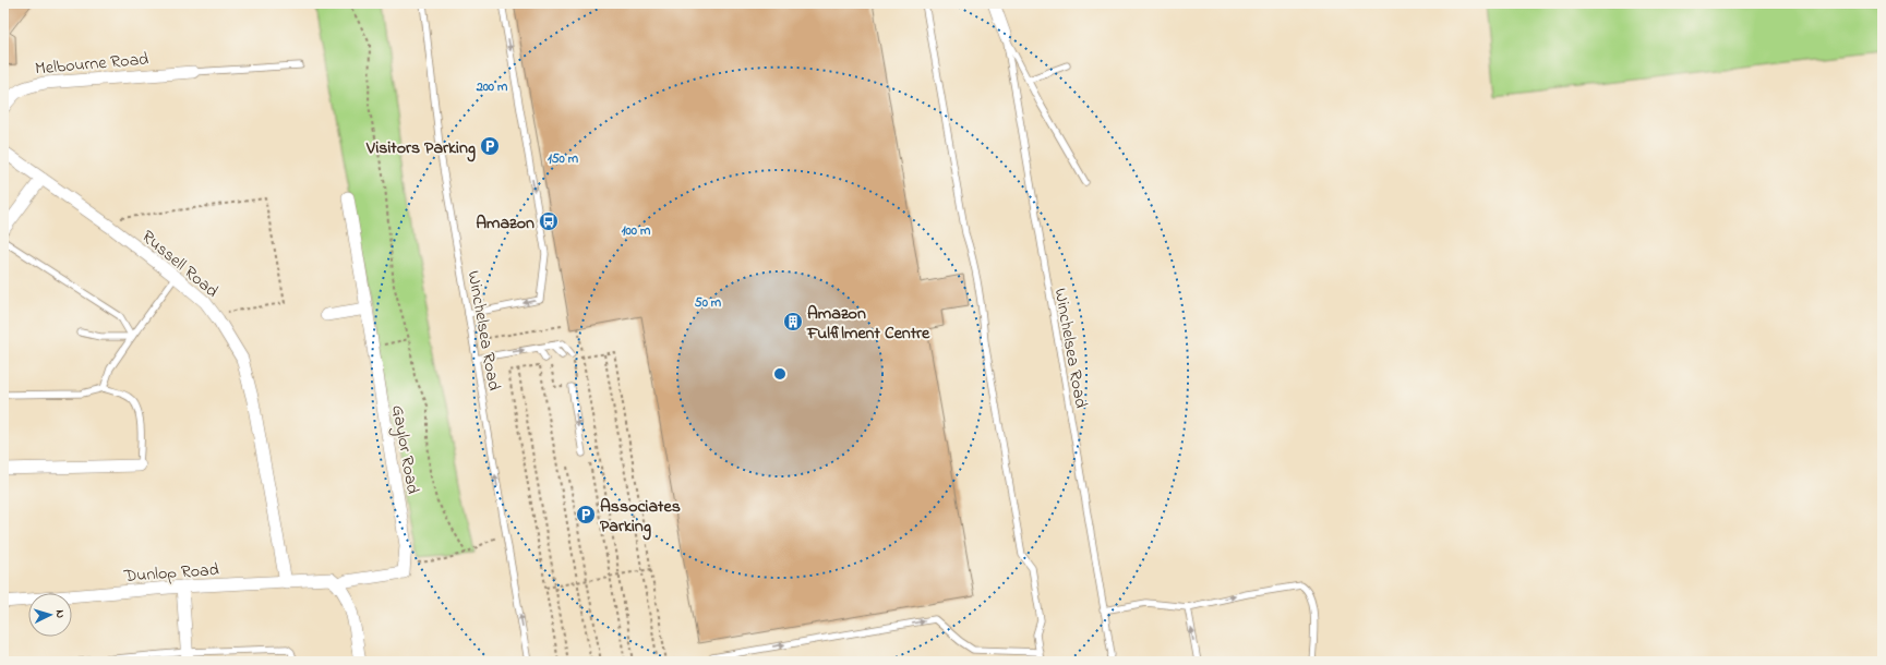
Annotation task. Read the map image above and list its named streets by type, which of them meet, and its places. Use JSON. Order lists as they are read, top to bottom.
{
  "streets": {
    "street": [
      "Melbourne Road",
      "Russell Road",
      "Gaylor Road",
      "Dunlop Road"
    ],
    "lane": ["Winchelsea Road"]
  },
  "crossings": [
    ["Russell Road", "Dunlop Road"]
  ],
  "places": {
    "parking": ["Visitors Parking", "Associates Parking"],
    "bus stop": ["Amazon"],
    "building": ["Amazon Fulfilment Centre"]
  },
  "north": "right",
  "rings": [
    "200 m",
    "150 m",
    "100 m",
    "50 m"
  ]
}
